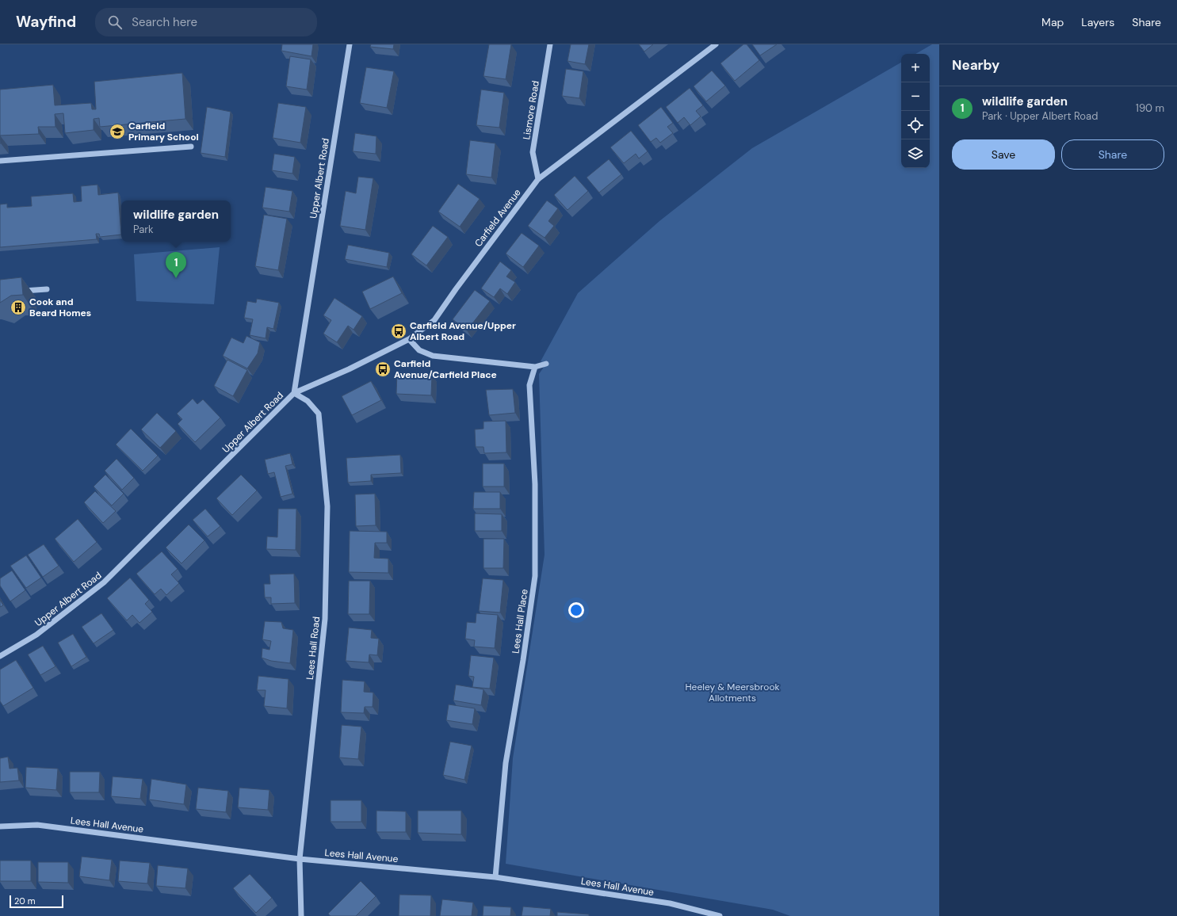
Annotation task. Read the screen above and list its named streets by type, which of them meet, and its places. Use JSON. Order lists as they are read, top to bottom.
{
  "streets": {
    "street": [
      "Lismore Road",
      "Upper Albert Road",
      "Carfield Avenue",
      "Lees Hall Place",
      "Lees Hall Road",
      "Lees Hall Avenue"
    ]
  },
  "crossings": [
    ["Lismore Road", "Carfield Avenue"],
    ["Upper Albert Road", "Carfield Avenue"],
    ["Upper Albert Road", "Lees Hall Road"],
    ["Carfield Avenue", "Lees Hall Road"],
    ["Lees Hall Place", "Lees Hall Avenue"],
    ["Lees Hall Road", "Lees Hall Avenue"]
  ],
  "parks": ["Heeley & Meersbrook Allotments"],
  "places": {
    "school or university": ["Carfield Primary School"],
    "building": ["Cook and Beard Homes"],
    "bus stop": ["Carfield Avenue/Upper Albert Road", "Carfield Avenue/Carfield Place"]
  },
  "scale_bar": "20 m",
  "page": {
    "header": "Wayfind",
    "search": "Search here",
    "nav": ["Map", "Layers", "Share"],
    "heading": "Nearby",
    "map_buttons": ["+", "−"],
    "list": [
      {
        "mark": "1",
        "name": "wildlife garden",
        "note": "Park · Upper Albert Road",
        "value": "190 m"
      }
    ],
    "buttons": ["Save", "Share"],
    "popup": ["wildlife garden", "Park"],
    "pins": "1",
    "scale": "20 m"
  }
}
